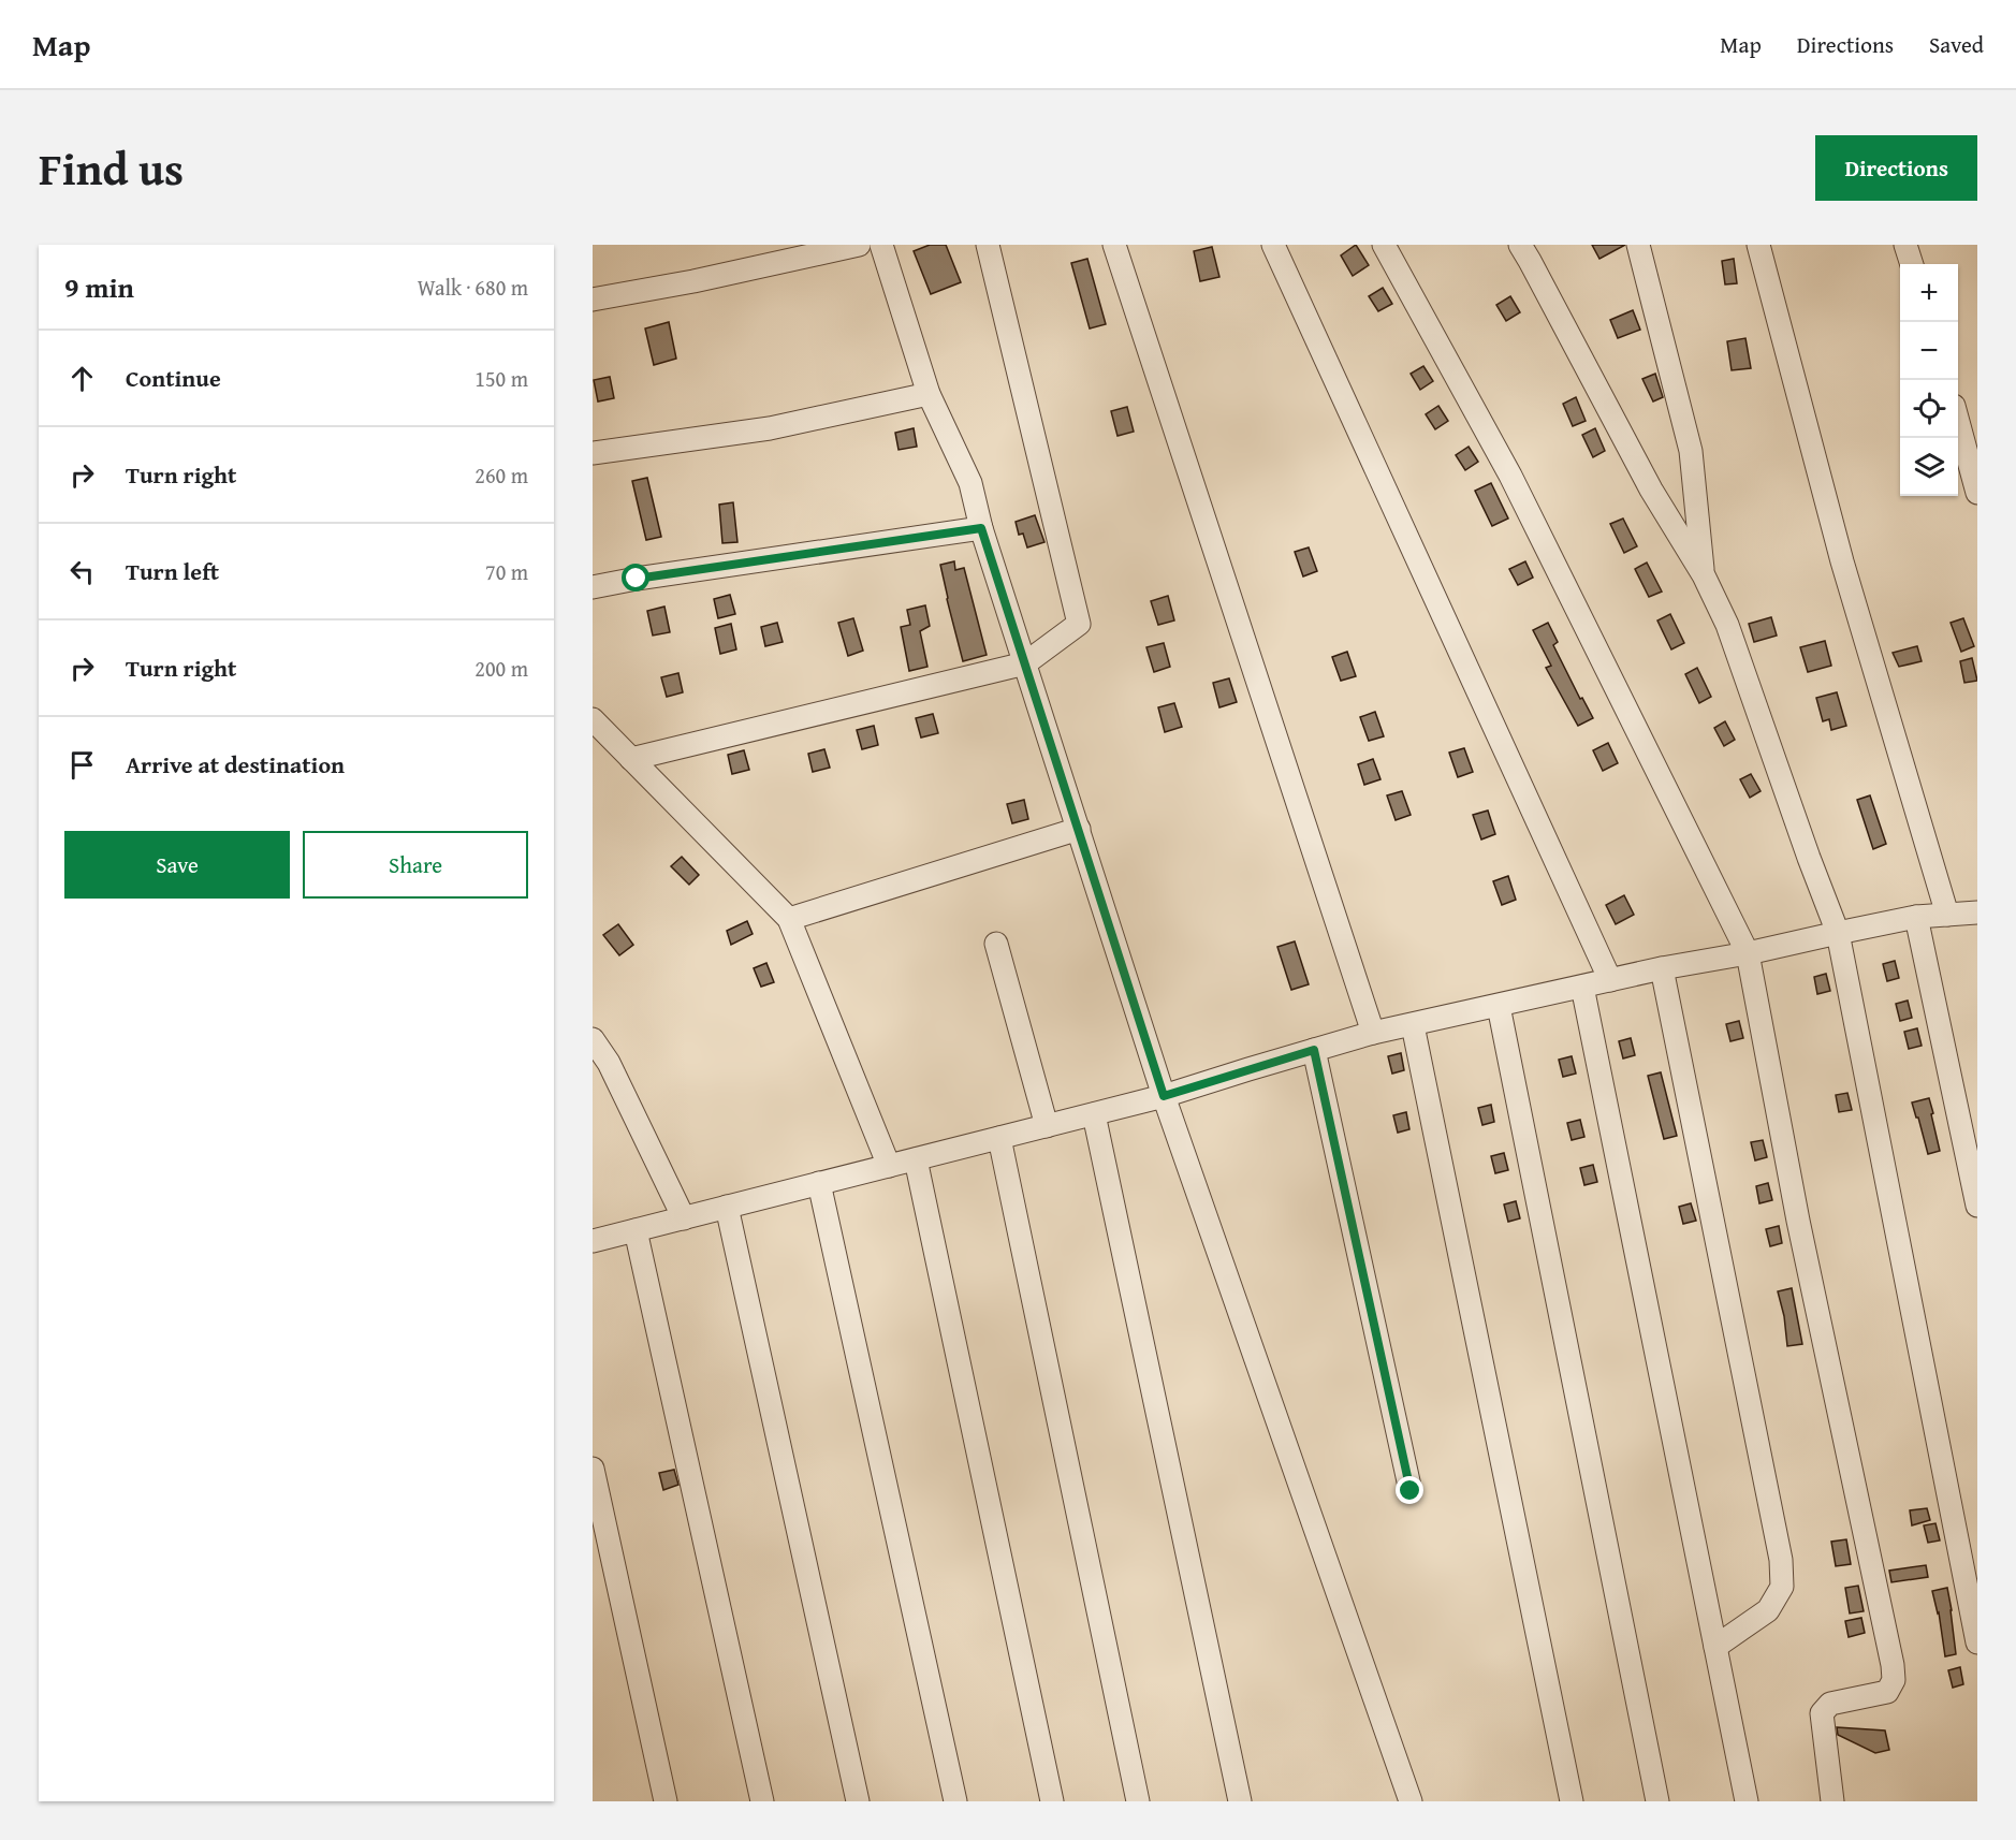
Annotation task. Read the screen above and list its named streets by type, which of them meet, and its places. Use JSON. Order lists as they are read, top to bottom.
{
  "page": {
    "header": "Map",
    "nav": ["Map", "Directions", "Saved"],
    "title": "Find us",
    "buttons": [
      "Directions",
      ["Save", "Share"]
    ],
    "heading": ["9 min", "Walk · 680 m"],
    "map_buttons": ["+", "−"],
    "list": [
      ["Continue", "150 m"],
      ["Turn right", "260 m"],
      ["Turn left", "70 m"],
      ["Turn right", "200 m"],
      "Arrive at destination"
    ]
  }
}
